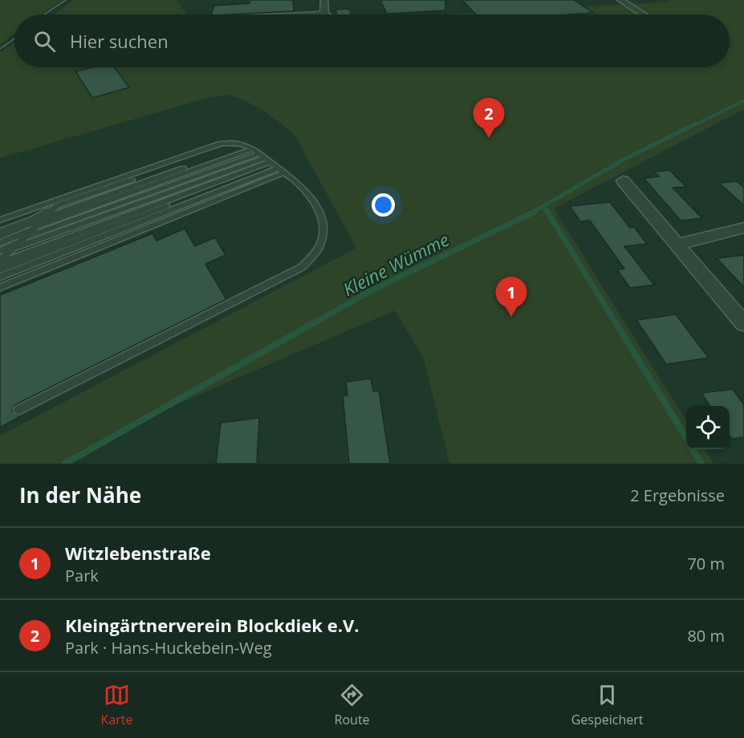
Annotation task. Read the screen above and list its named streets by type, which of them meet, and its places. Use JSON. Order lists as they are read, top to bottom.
{
  "water": ["Kleine Wümme"],
  "page": {
    "search": "Hier suchen",
    "pins": ["2", "1"],
    "heading": ["In der Nähe", "2 Ergebnisse"],
    "list": [
      {
        "mark": "1",
        "name": "Witzlebenstraße",
        "note": "Park",
        "value": "70 m"
      },
      {
        "mark": "2",
        "name": "Kleingärtnerverein Blockdiek e.V.",
        "note": "Park · Hans-Huckebein-Weg",
        "value": "80 m"
      }
    ],
    "nav": ["Karte", "Route", "Gespeichert"]
  }
}
